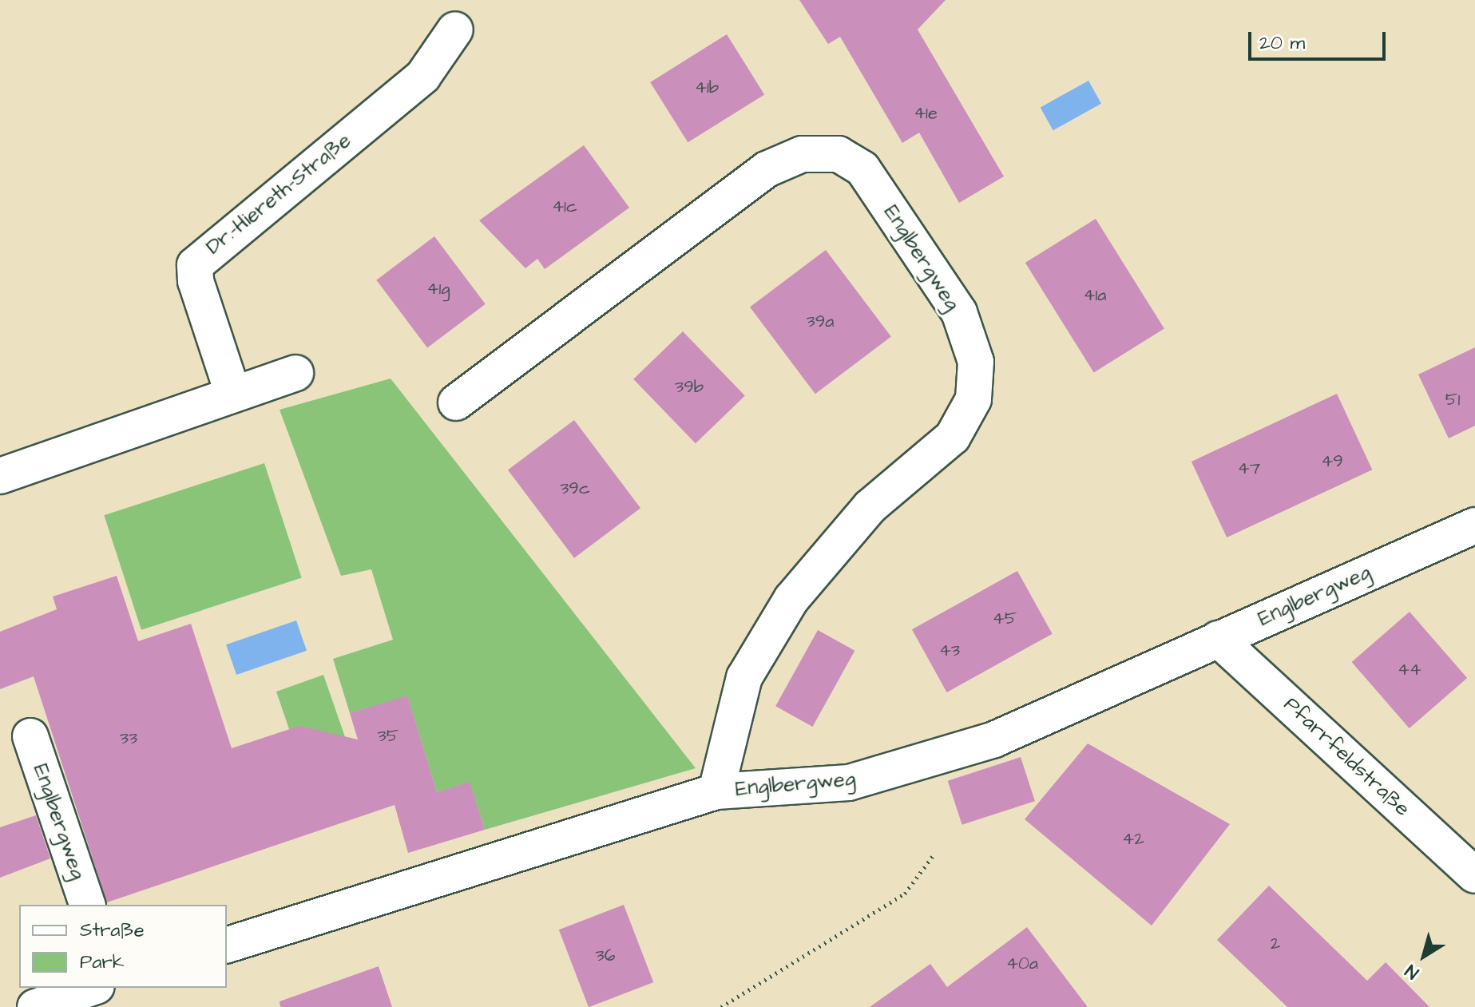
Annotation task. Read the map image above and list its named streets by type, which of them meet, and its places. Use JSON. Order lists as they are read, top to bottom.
{
  "streets": {
    "street": ["Dr.-Hiereth-Straße", "Englbergweg", "Pfarrfeldstraße"]
  },
  "crossings": [
    ["Englbergweg", "Pfarrfeldstraße"]
  ],
  "house_numbers": [
    "41b",
    "41e",
    "41c",
    "41g",
    "41a",
    "39a",
    "39b",
    "51",
    "49",
    "47",
    "39c",
    "45",
    "43",
    "44",
    "35",
    "33",
    "42",
    "2",
    "36",
    "40a"
  ],
  "legend": ["Straße", "Park"],
  "scale_bar": "20 m",
  "north": "bottom left"
}
